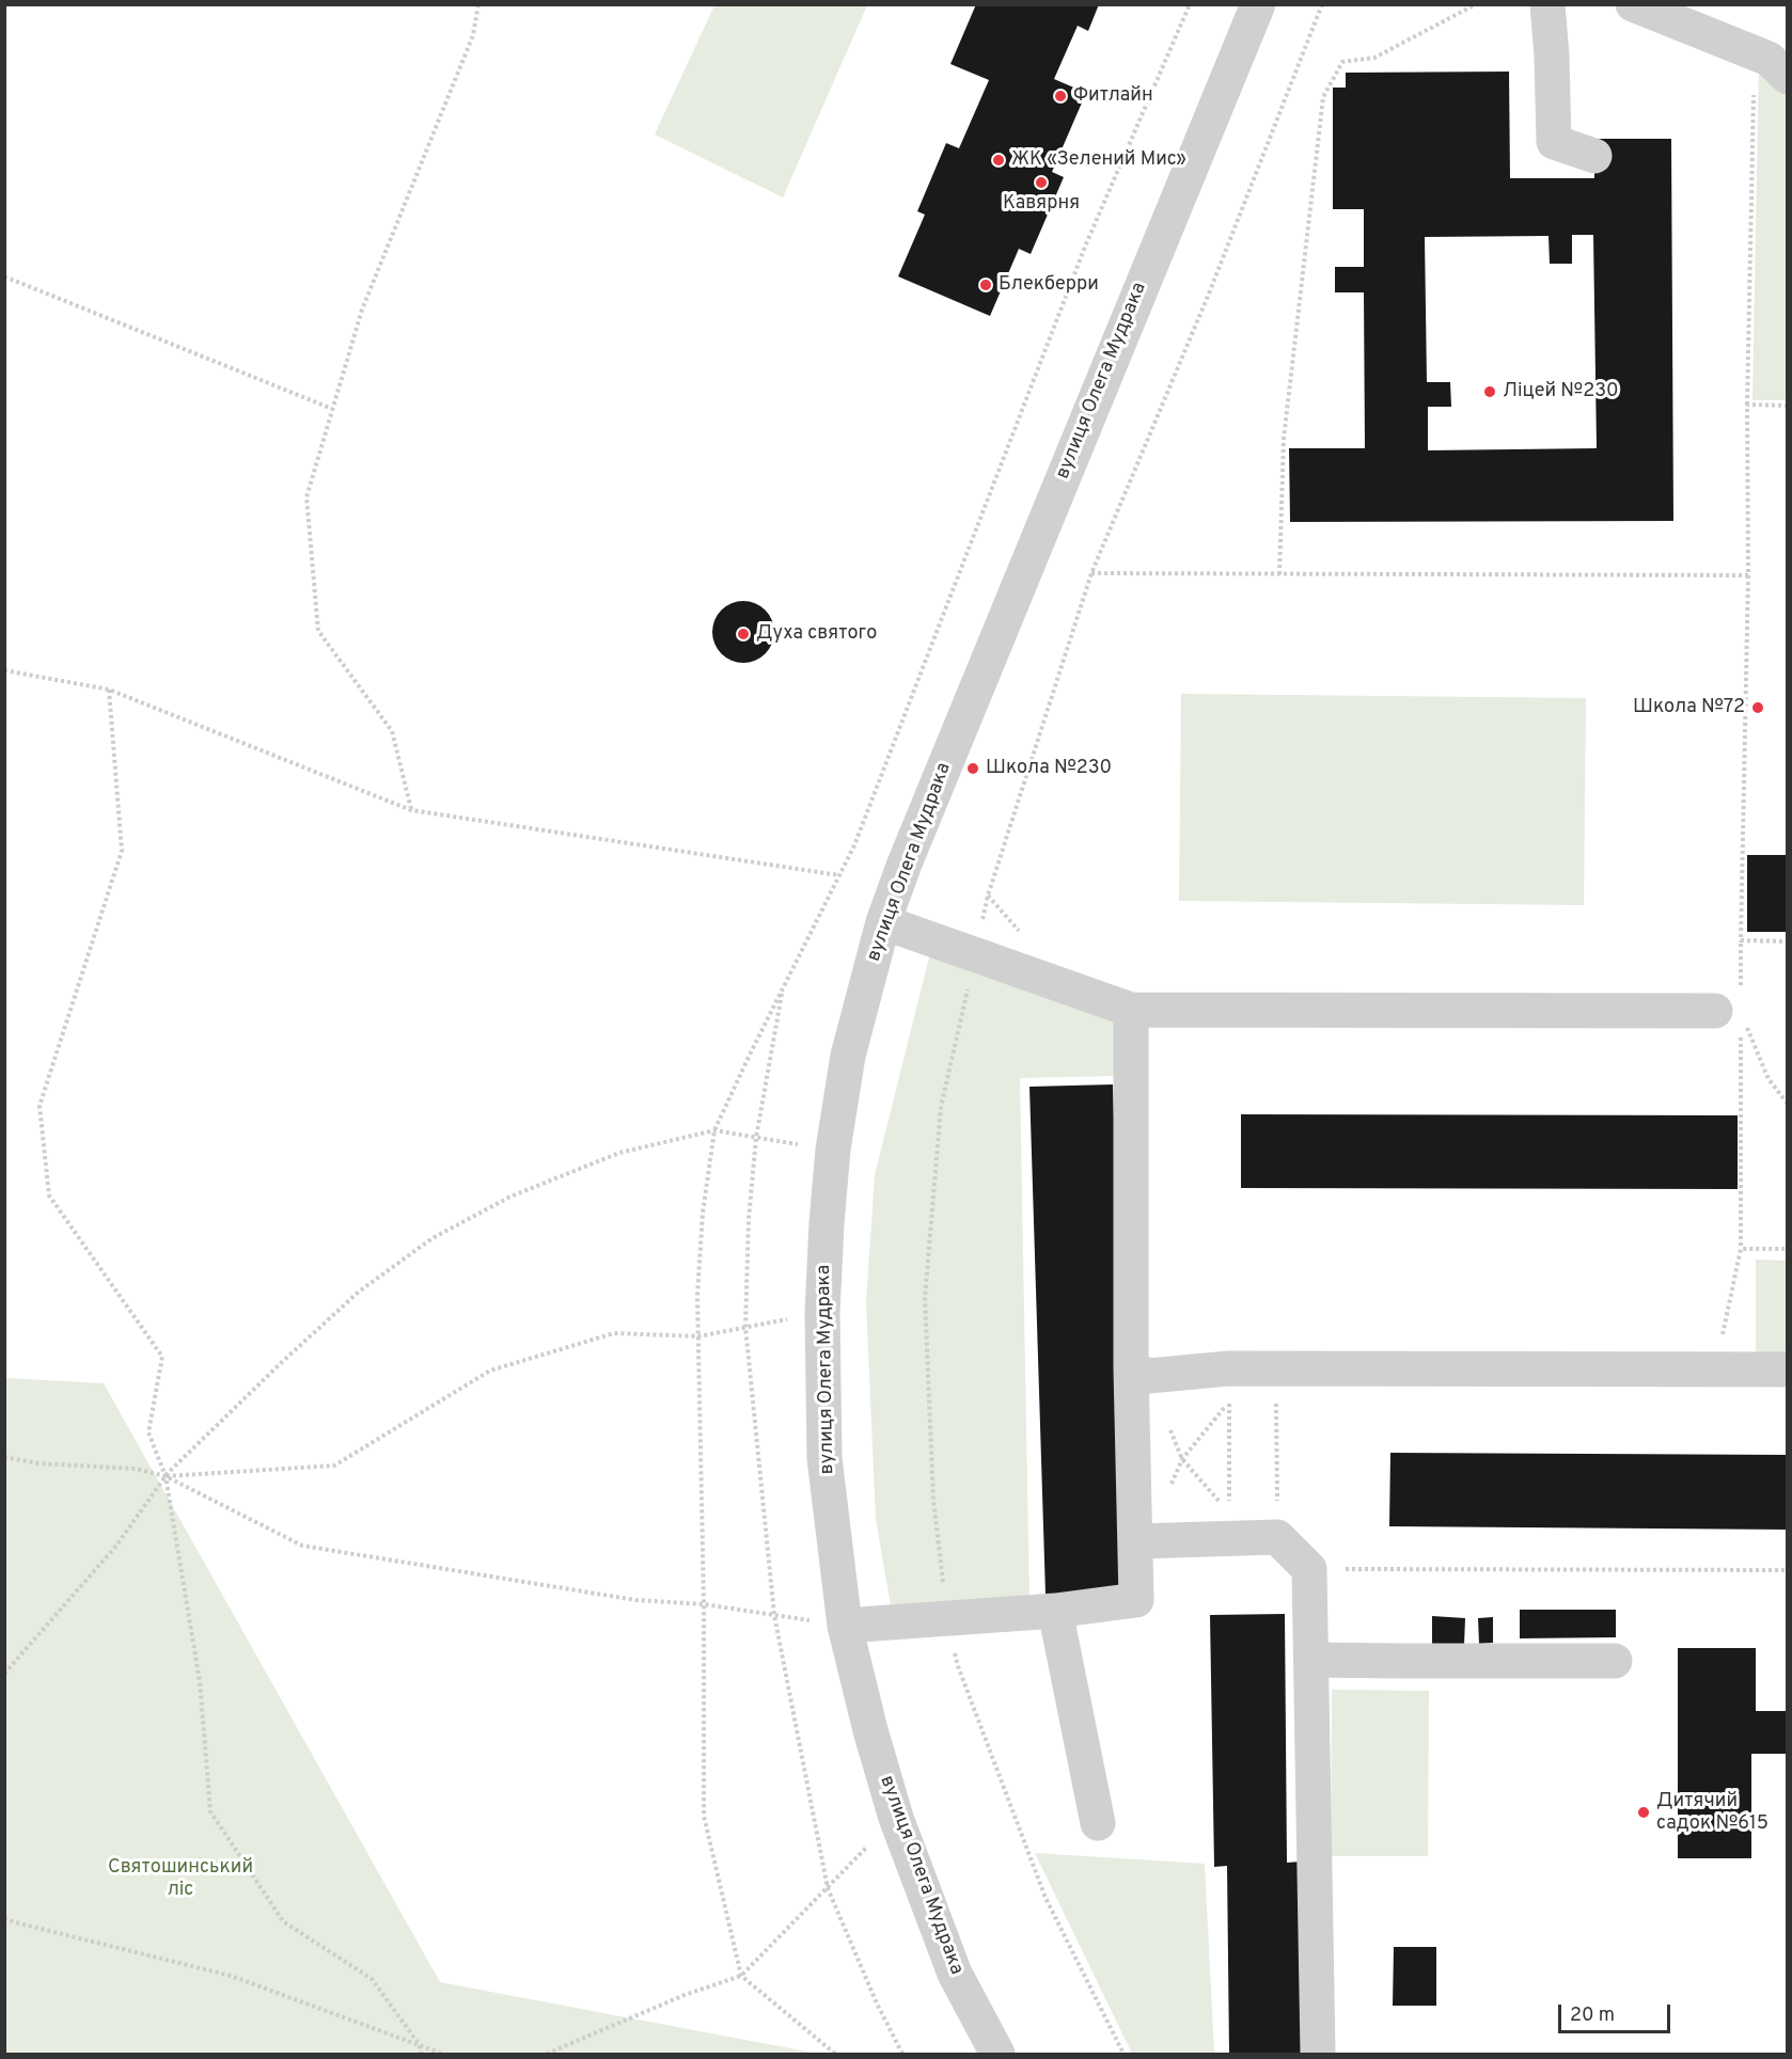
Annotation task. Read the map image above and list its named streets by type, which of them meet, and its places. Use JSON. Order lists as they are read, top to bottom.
{
  "streets": {
    "street": ["вулиця Олега Мудрака"]
  },
  "parks": ["Святошинський ліс"],
  "places": [
    "Фитлайн",
    "ЖК «Зелений Мис»",
    "Кавярня",
    "Блекберри",
    "Ліцей №230",
    "Духа святого",
    "Школа №72",
    "Школа №230",
    "Дитячий садок №615"
  ],
  "scale_bar": "20 m"
}
